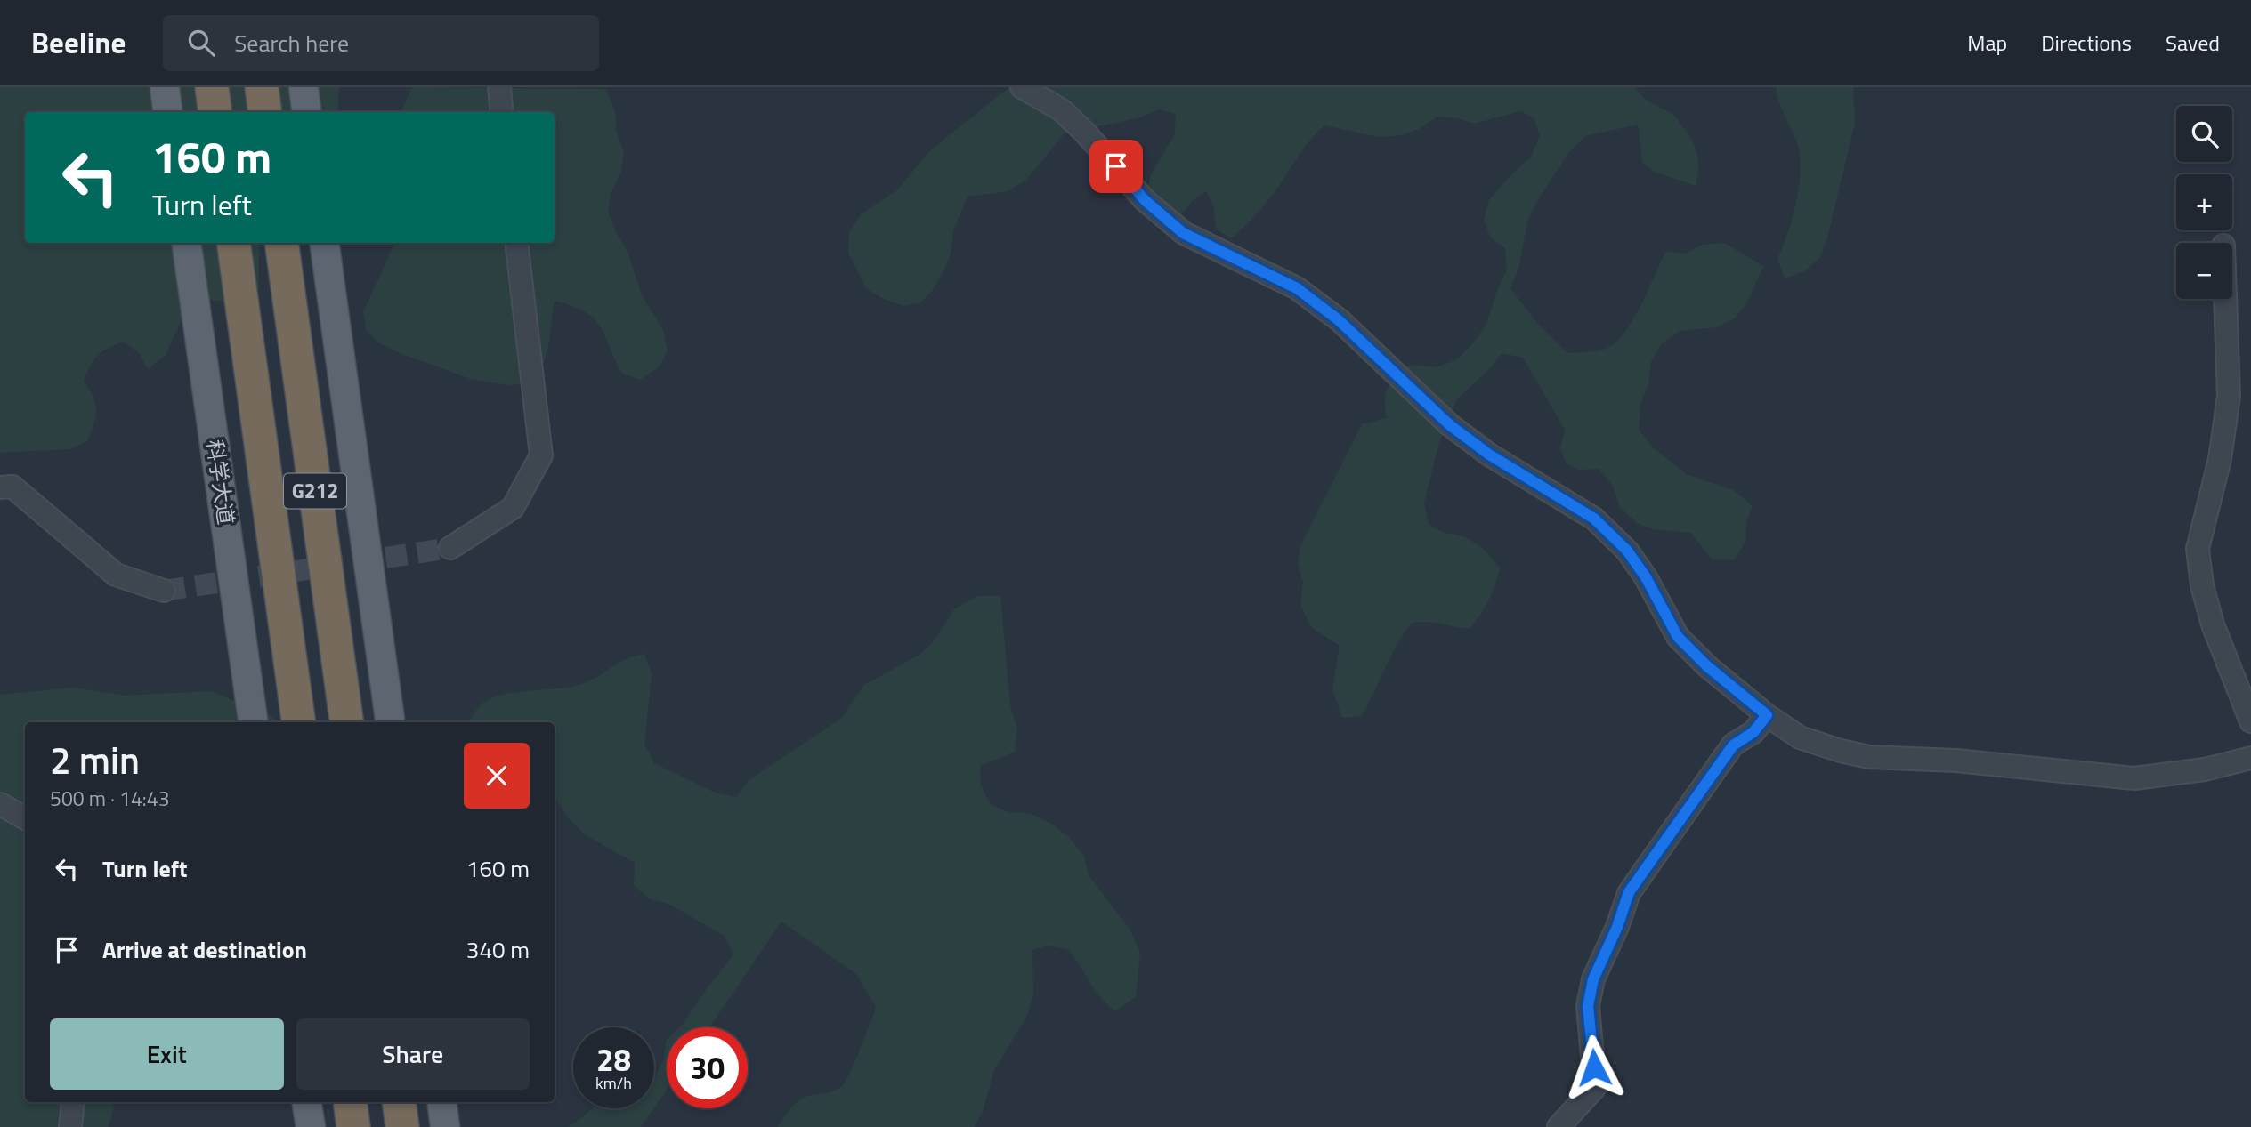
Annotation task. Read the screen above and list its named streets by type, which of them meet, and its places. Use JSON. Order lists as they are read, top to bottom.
{
  "streets": {
    "highway": ["G212"],
    "main road": ["科学大道"]
  },
  "page": {
    "header": "Beeline",
    "search": "Search here",
    "nav": ["Map", "Directions", "Saved"],
    "map_buttons": ["+", "−"],
    "turn": ["160 m", "Turn left"],
    "heading": ["2 min", "500 m · 14:43"],
    "list": [
      {
        "name": "Turn left",
        "value": "160 m"
      },
      {
        "name": "Arrive at destination",
        "value": "340 m"
      }
    ],
    "buttons": ["Exit", "Share"],
    "speed": "28 km/h",
    "limit": "30"
  }
}
